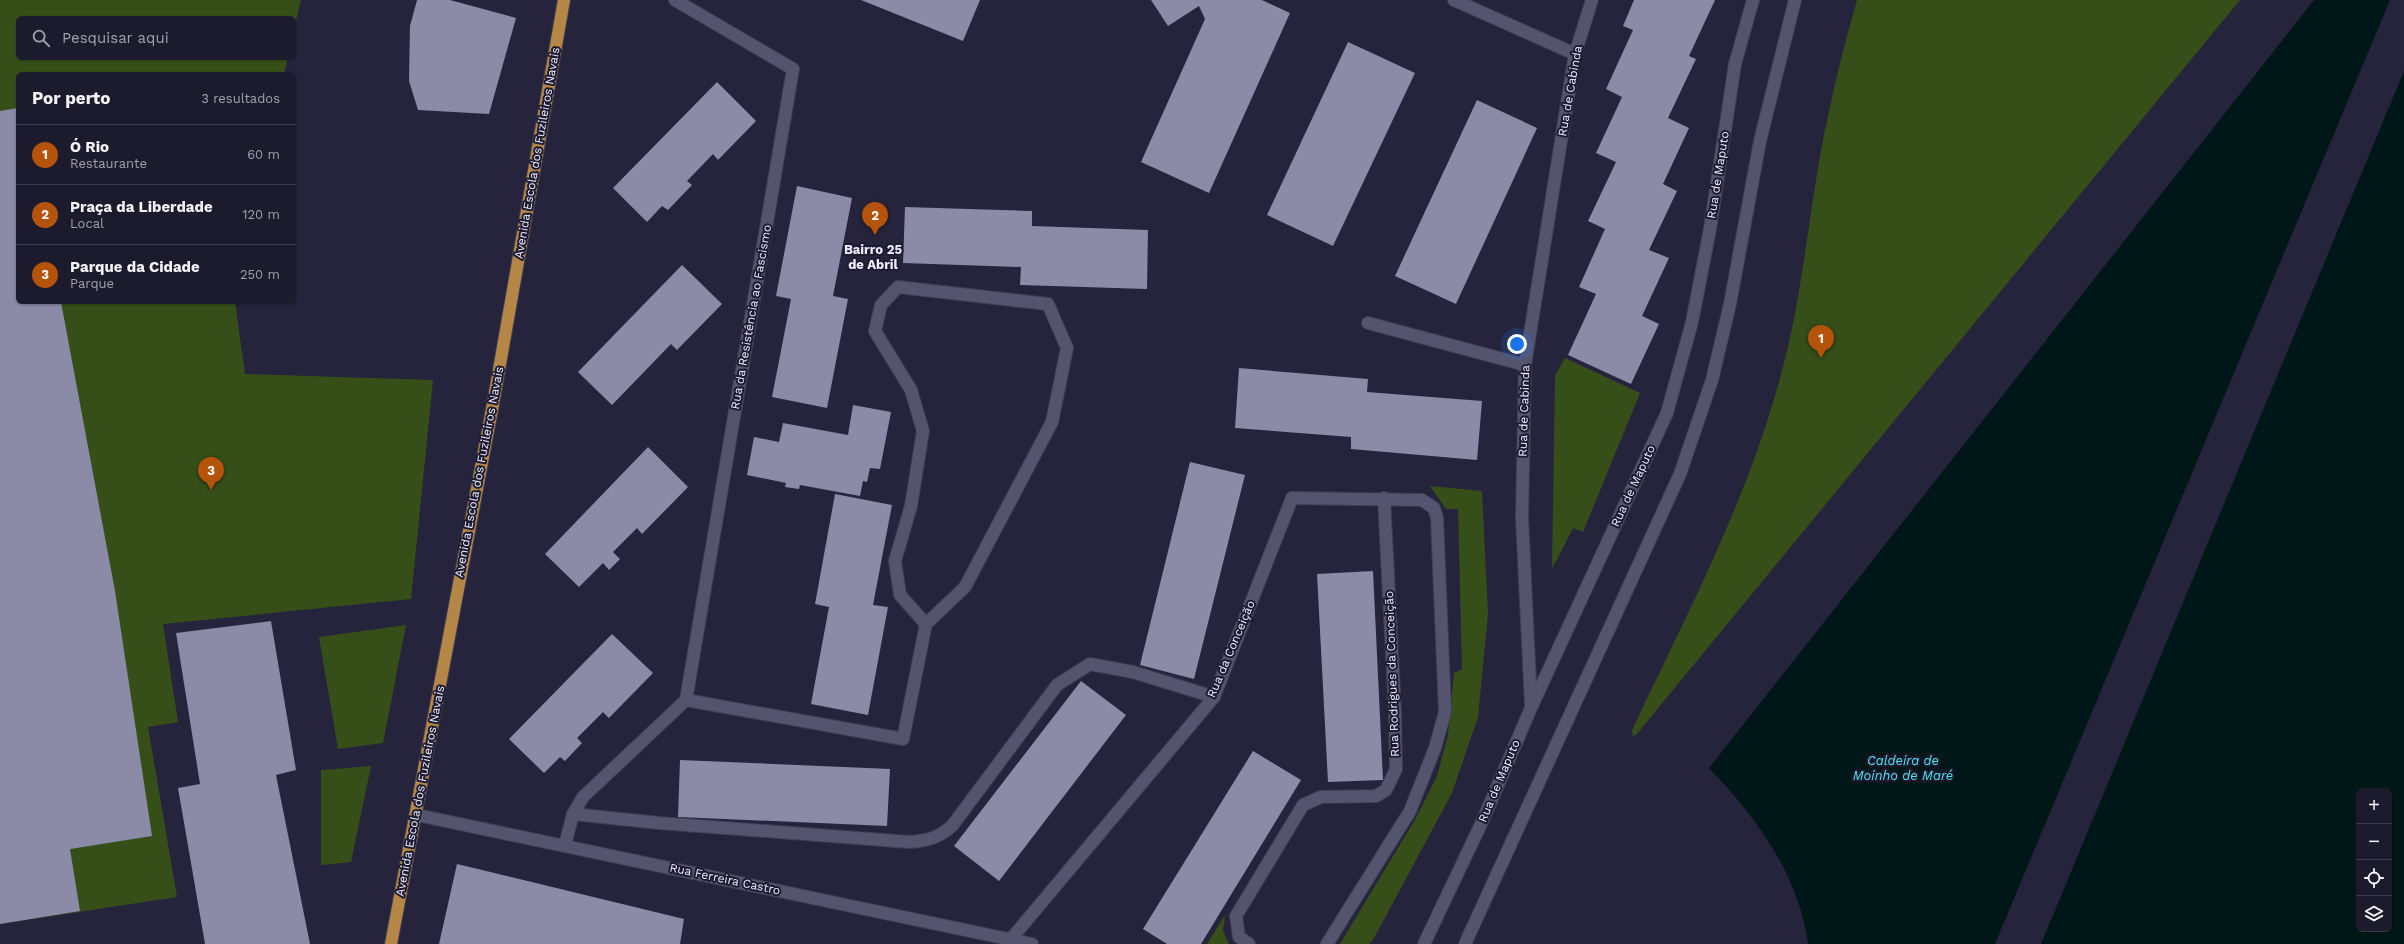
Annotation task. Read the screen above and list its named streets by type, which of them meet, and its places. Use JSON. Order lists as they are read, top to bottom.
{
  "streets": {
    "main road": ["Avenida Escola dos Fuzileiros Navais"],
    "street": [
      "Rua de Cabinda",
      "Rua de Maputo",
      "Rua da Resistência ao Fascismo",
      "Rua da Conceição",
      "Rua Rodrigues da Conceição",
      "Rua Ferreira Castro"
    ]
  },
  "crossings": [
    ["Rua de Cabinda", "Rua de Maputo"],
    ["Avenida Escola dos Fuzileiros Navais", "Rua Ferreira Castro"],
    ["Rua da Conceição", "Rua Rodrigues da Conceição"],
    ["Rua da Conceição", "Rua Ferreira Castro"]
  ],
  "districts": ["Bairro 25 de Abril"],
  "water": ["Caldeira de Moinho de Maré"],
  "page": {
    "search": "Pesquisar aqui",
    "heading": ["Por perto", "3 resultados"],
    "list": [
      {
        "mark": "1",
        "name": "Ó Rio",
        "note": "Restaurante",
        "value": "60 m"
      },
      {
        "mark": "2",
        "name": "Praça da Liberdade",
        "note": "Local",
        "value": "120 m"
      },
      {
        "mark": "3",
        "name": "Parque da Cidade",
        "note": "Parque",
        "value": "250 m"
      }
    ],
    "pins": ["2", "1", "3"],
    "map_buttons": ["+", "−"]
  }
}
